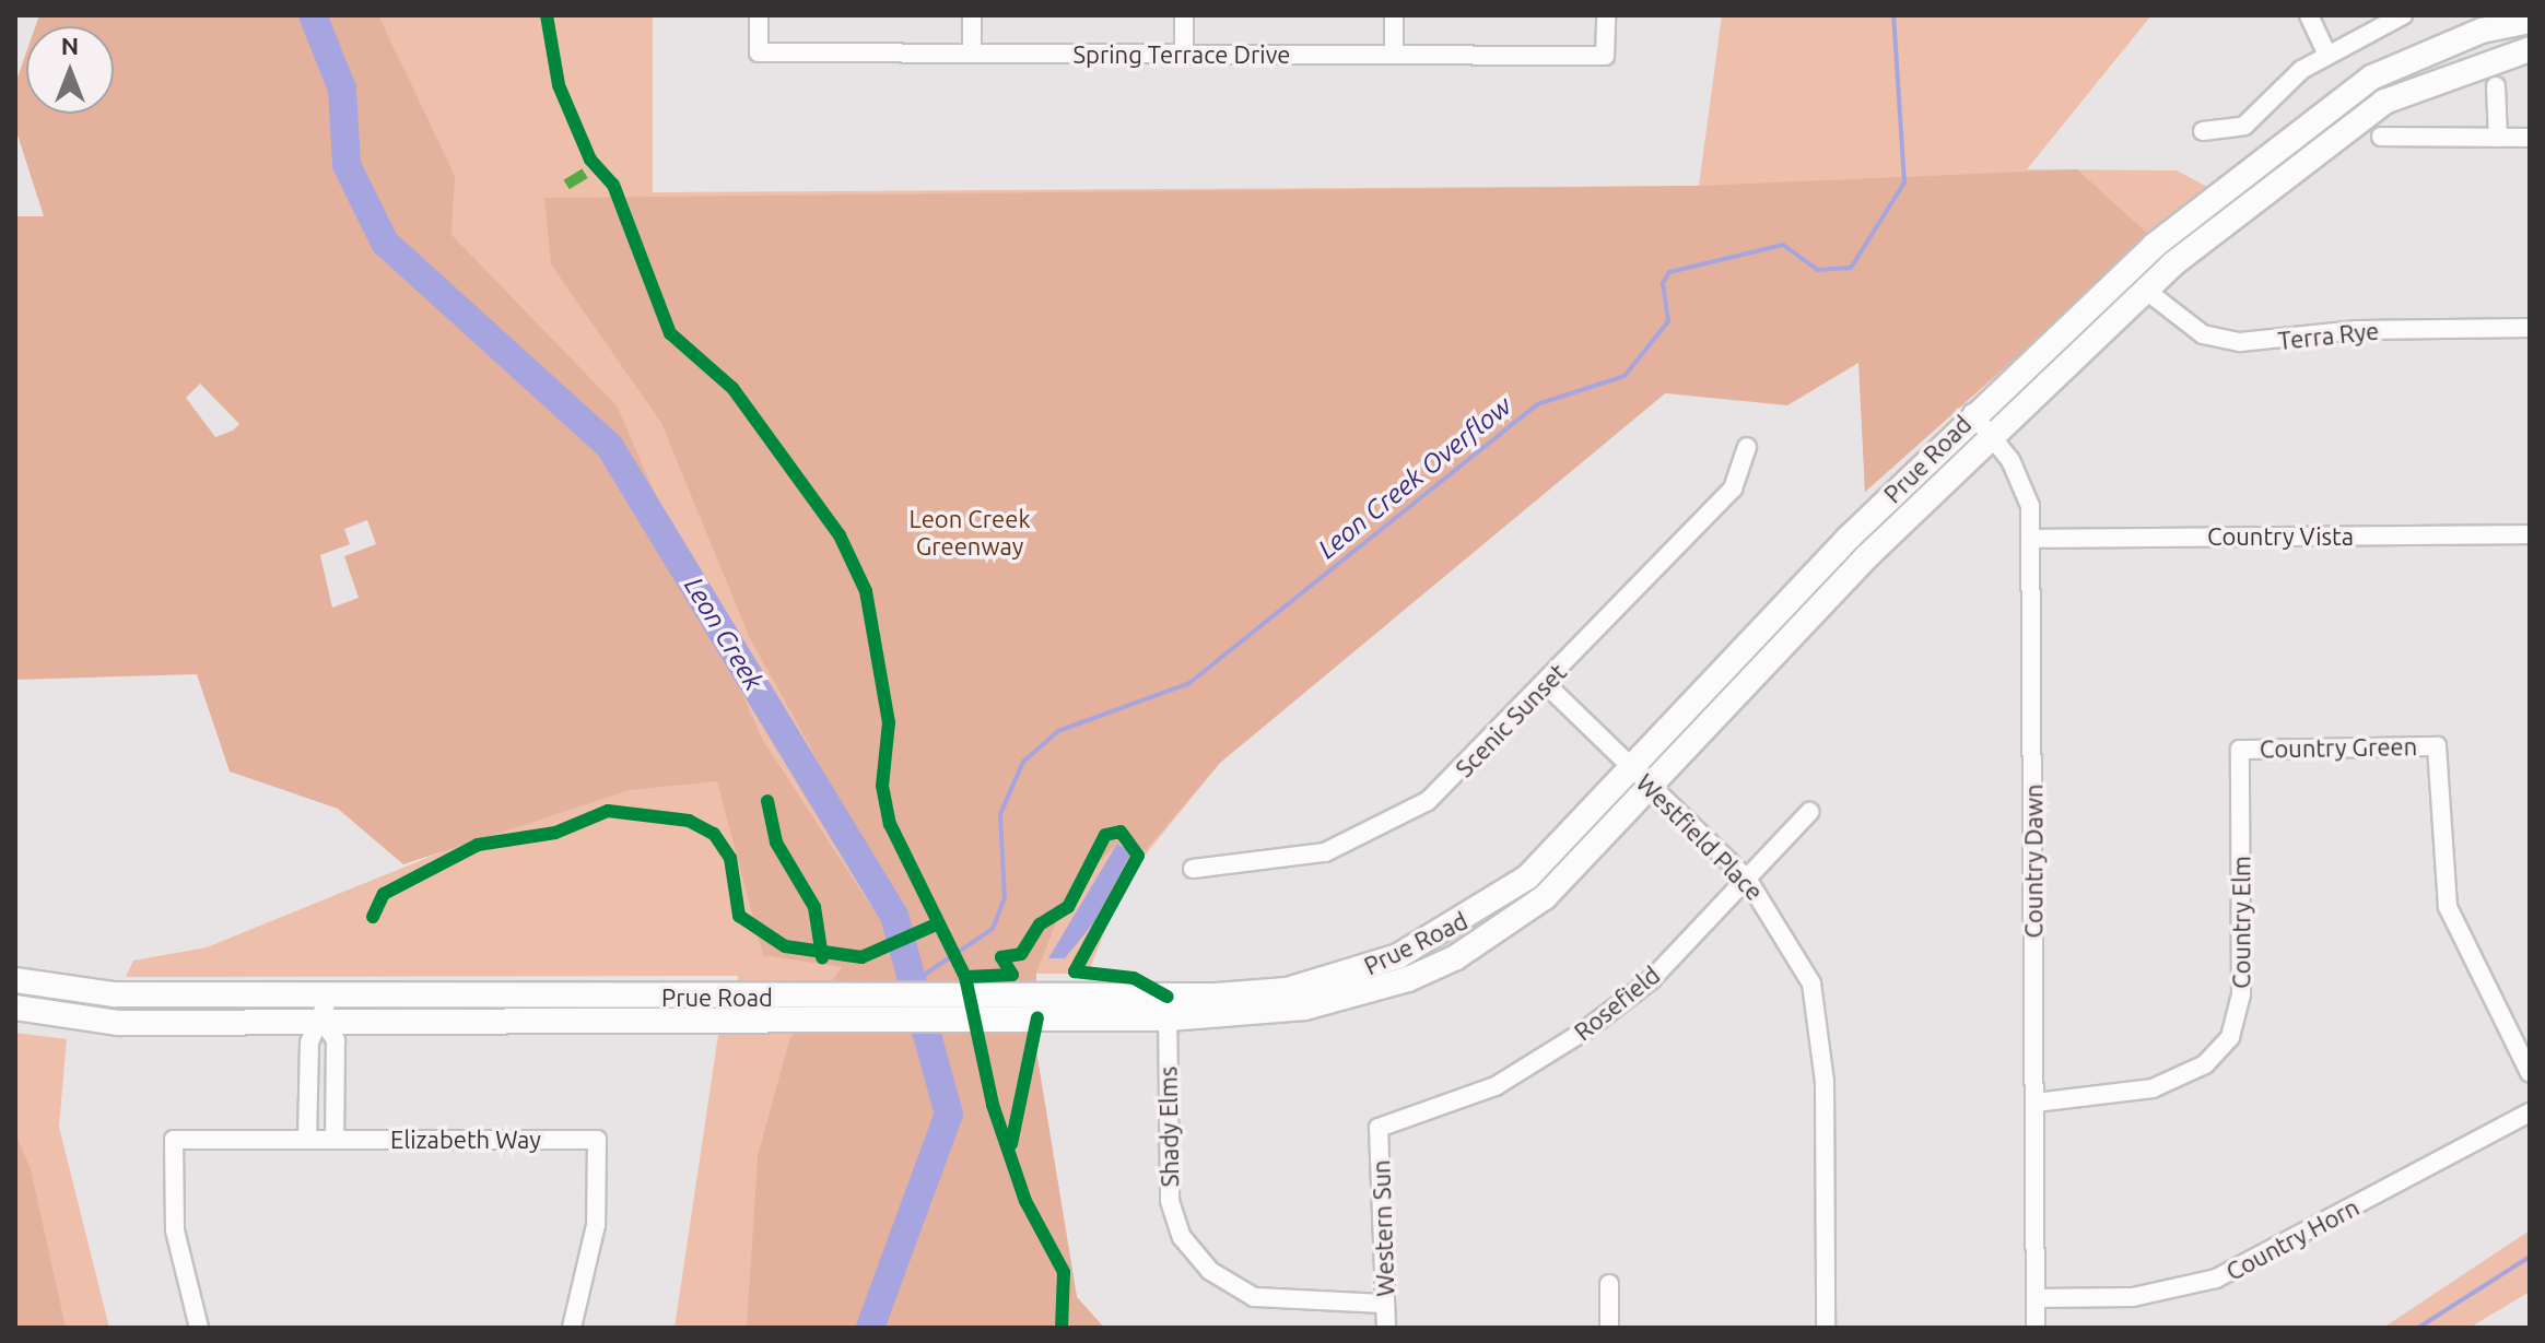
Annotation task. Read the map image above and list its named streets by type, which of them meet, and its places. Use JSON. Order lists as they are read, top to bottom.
{
  "streets": {
    "main road": ["Prue Road"],
    "street": [
      "Spring Terrace Drive",
      "Terra Rye",
      "Country Vista",
      "Scenic Sunset",
      "Country Green",
      "Westfield Place",
      "Country Dawn",
      "Country Elm",
      "Rosefield",
      "Shady Elms",
      "Elizabeth Way",
      "Western Sun",
      "Country Horn"
    ]
  },
  "crossings": [
    ["Terra Rye", "Prue Road"],
    ["Prue Road", "Westfield Place"],
    ["Prue Road", "Country Dawn"],
    ["Prue Road", "Shady Elms"],
    ["Country Vista", "Country Dawn"],
    ["Scenic Sunset", "Westfield Place"],
    ["Country Green", "Country Elm"],
    ["Westfield Place", "Rosefield"],
    ["Country Dawn", "Country Elm"],
    ["Country Dawn", "Country Horn"],
    ["Rosefield", "Western Sun"],
    ["Shady Elms", "Western Sun"]
  ],
  "water": ["Leon Creek Overflow", "Leon Creek"],
  "parks": ["Leon Creek Greenway"],
  "north": "top"
}
